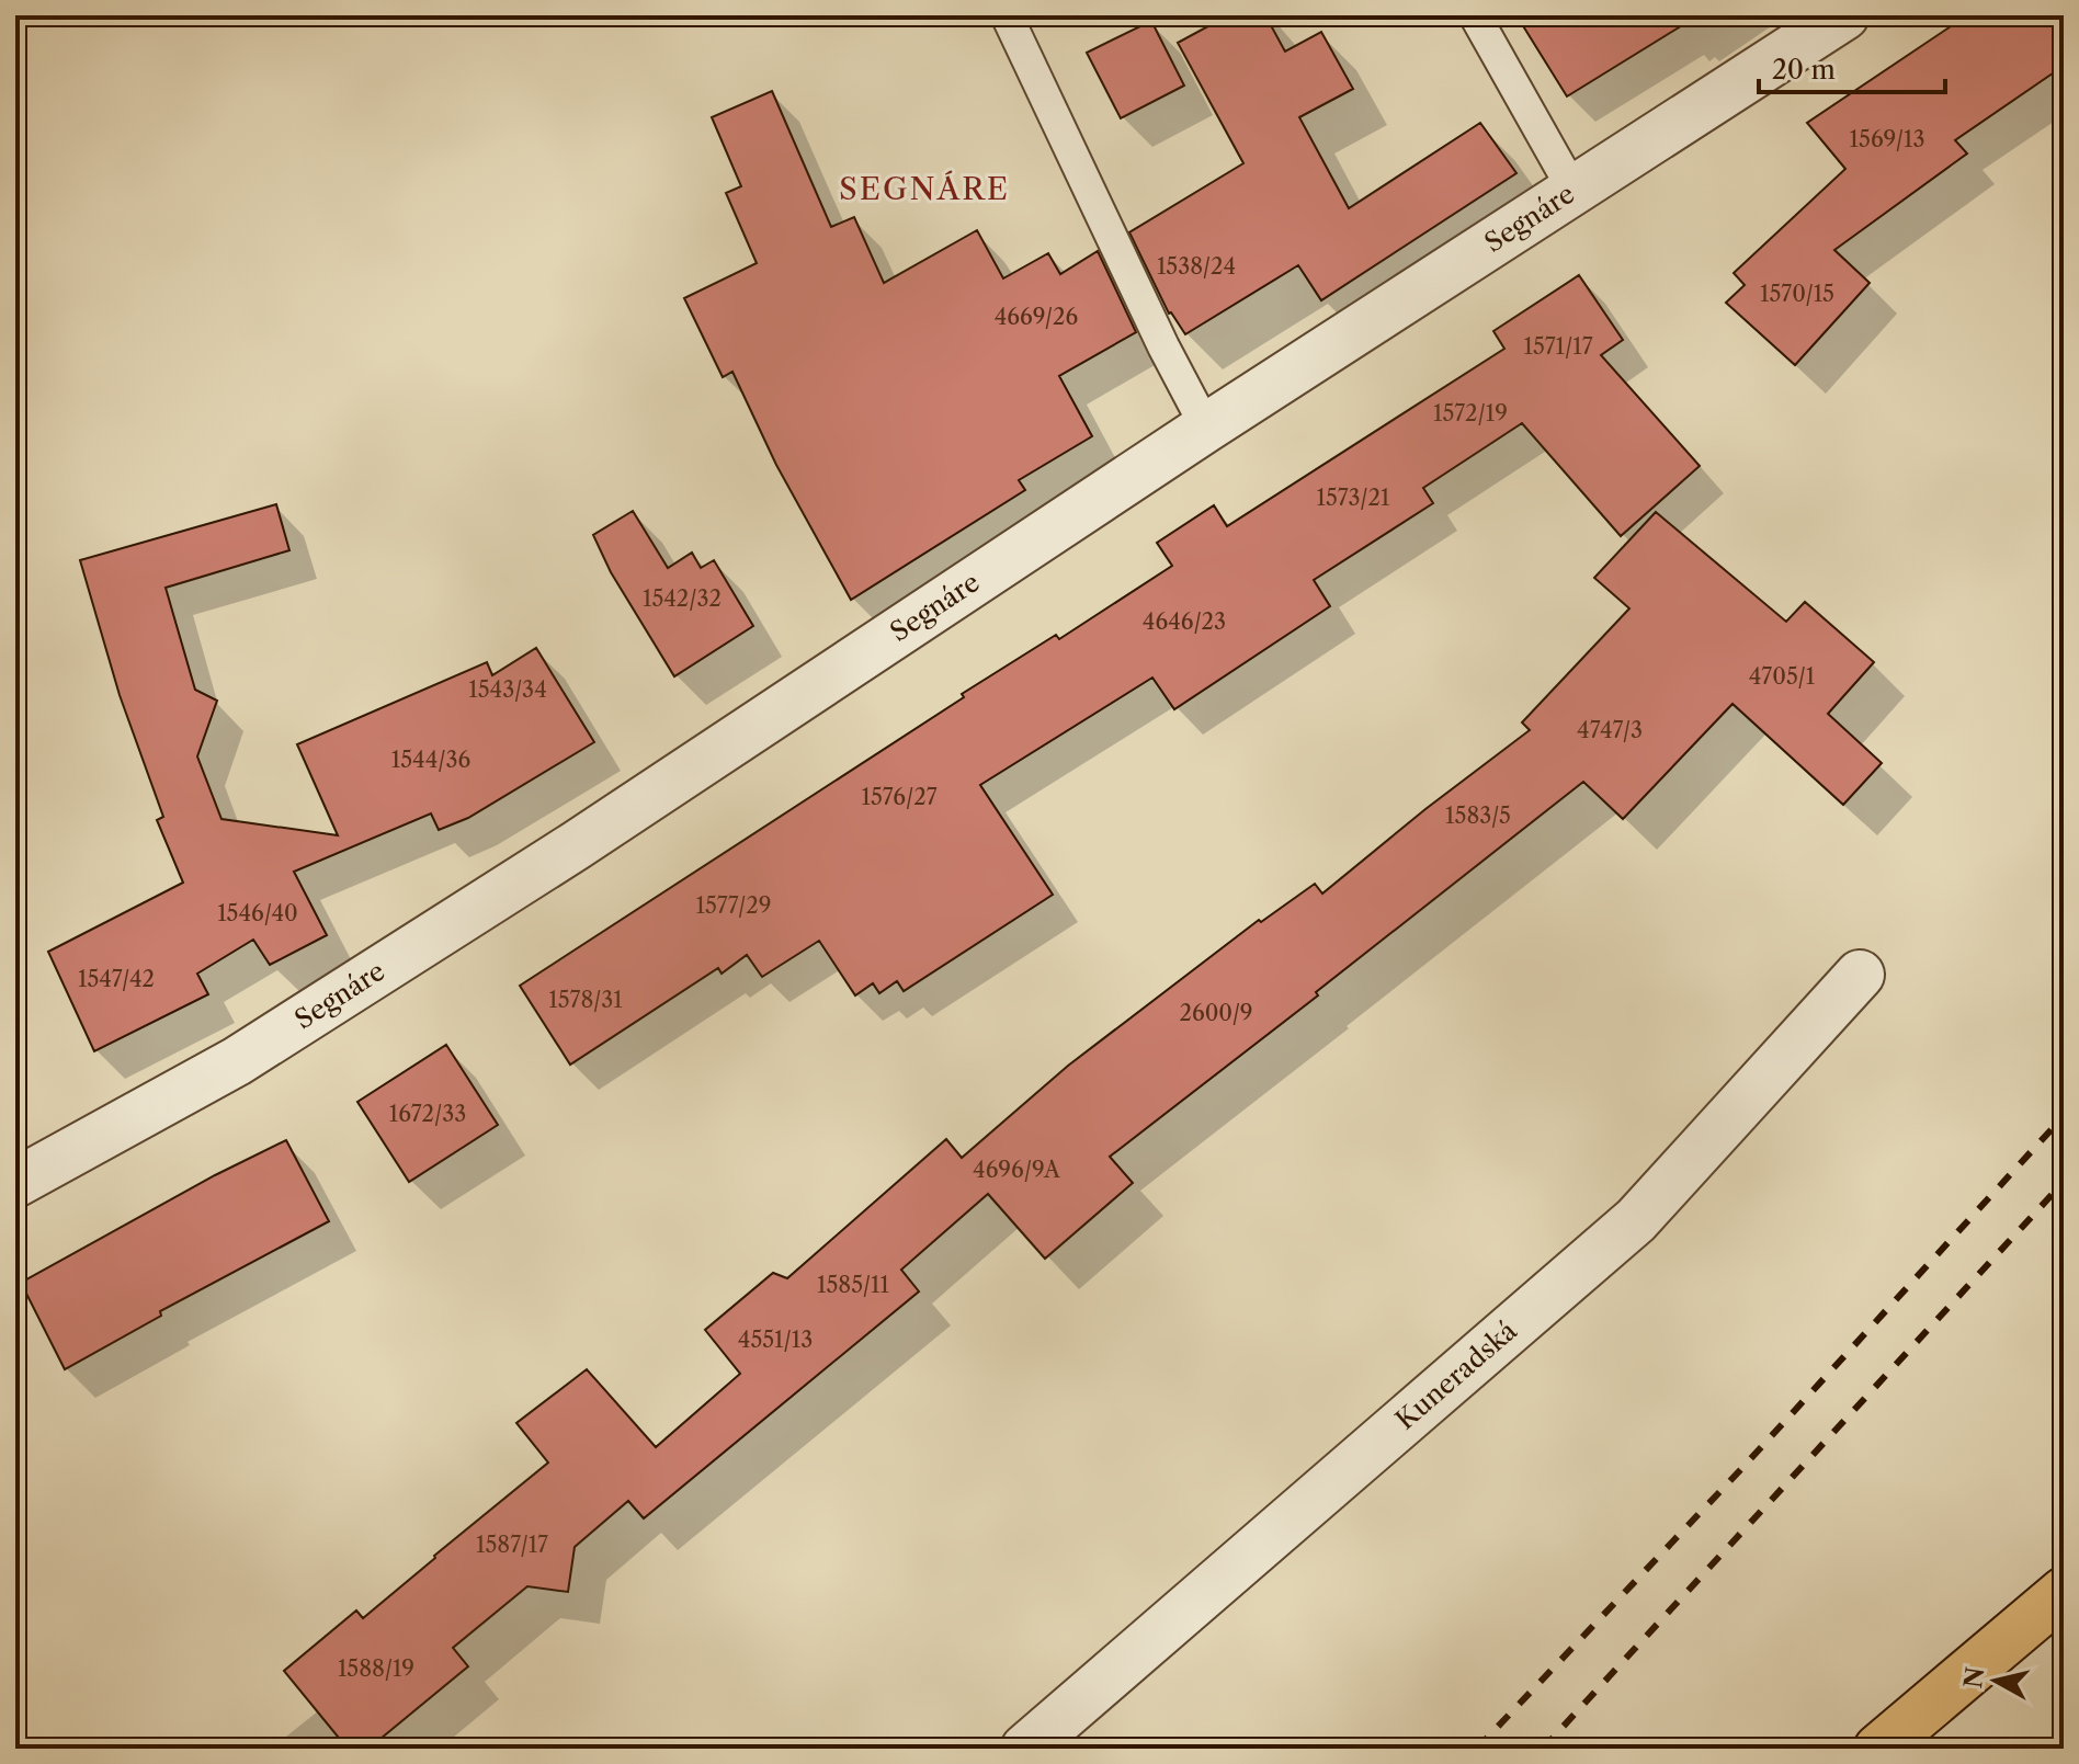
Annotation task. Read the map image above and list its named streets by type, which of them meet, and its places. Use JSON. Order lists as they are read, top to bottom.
{
  "streets": {
    "street": ["Segnáre", "Kuneradská"]
  },
  "districts": ["SEGNÁRE"],
  "house_numbers": [
    "1569/13",
    "1538/24",
    "1570/15",
    "4669/26",
    "1571/17",
    "1572/19",
    "1573/21",
    "1542/32",
    "4646/23",
    "4705/1",
    "1543/34",
    "4747/3",
    "1544/36",
    "1576/27",
    "1583/5",
    "1577/29",
    "1546/40",
    "1547/42",
    "1578/31",
    "2600/9",
    "1672/33",
    "4696/9A",
    "1585/11",
    "4551/13",
    "1587/17",
    "1588/19"
  ],
  "scale_bar": "20 m",
  "north": "left"
}
